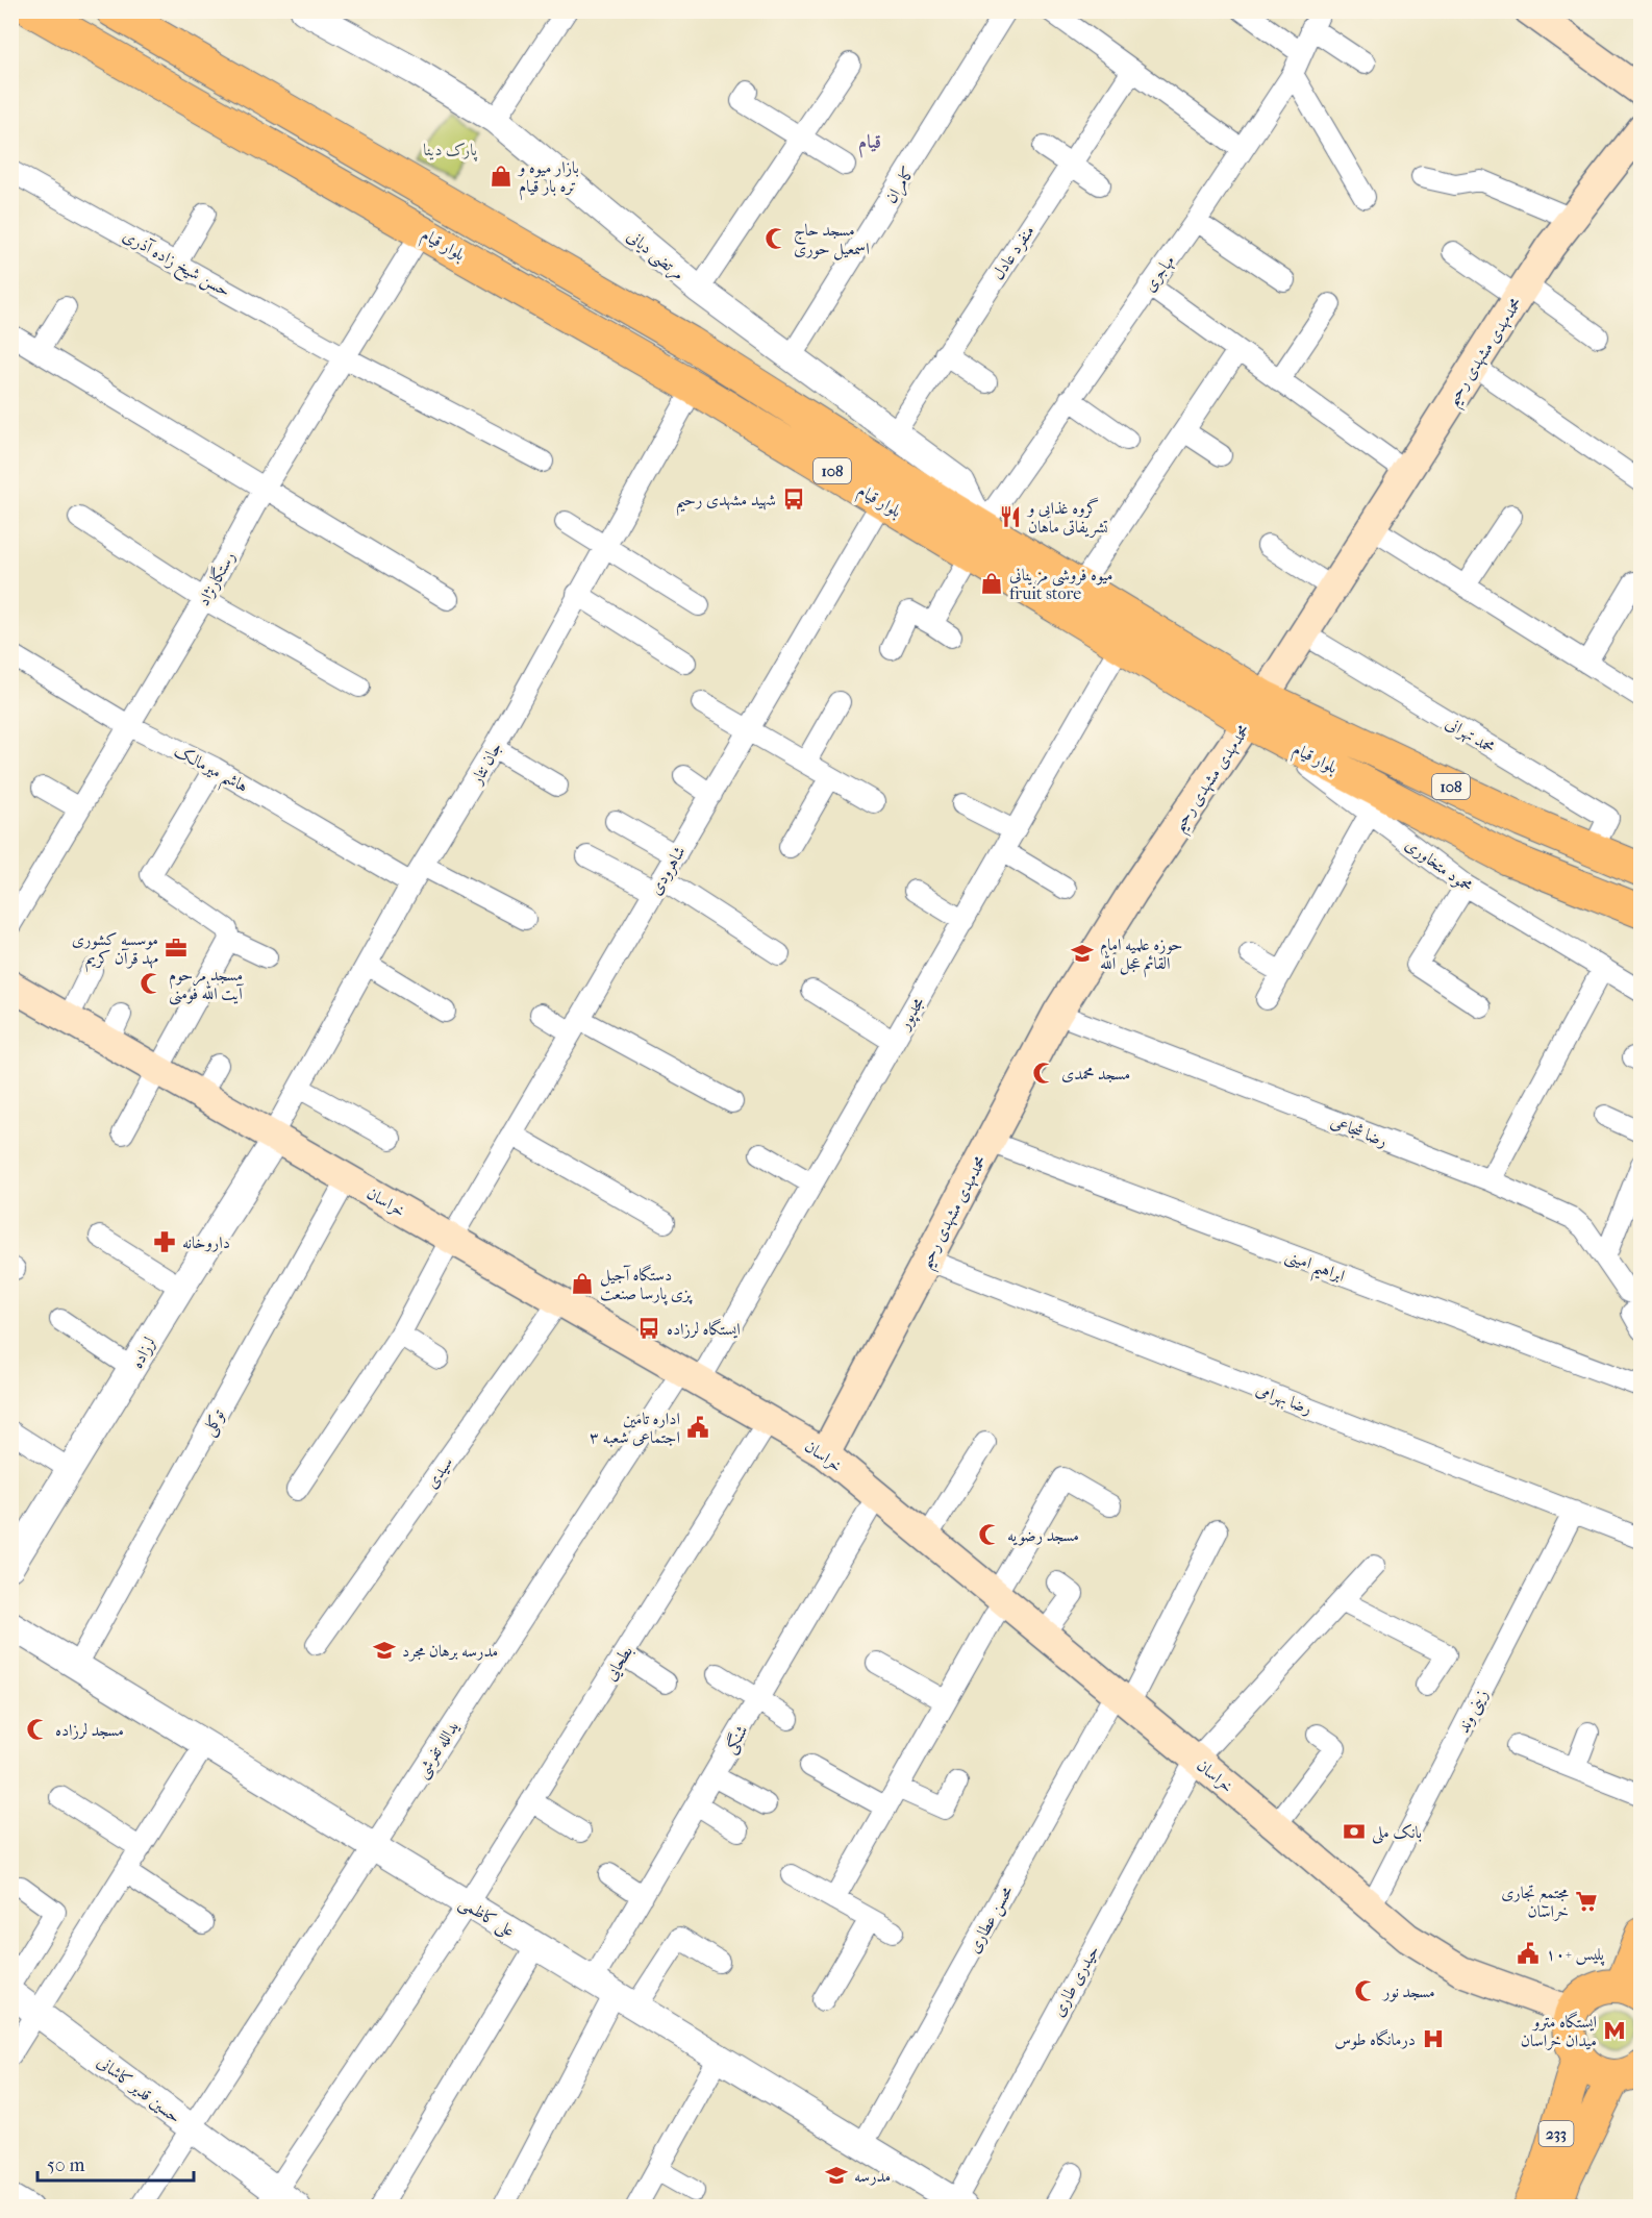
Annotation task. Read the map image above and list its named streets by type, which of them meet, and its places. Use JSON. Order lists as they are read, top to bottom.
{
  "streets": {
    "main road": [
      "بلوار قیام",
      "محمدمهدی مشهدی رحیم",
      "108",
      "خراسان",
      "233"
    ],
    "street": [
      "کامران",
      "منفرد عادل",
      "مرتضی دیانی",
      "حسن شیخ زاده آذری",
      "مهاجری",
      "رستگارنژاد",
      "محمد تهرانی",
      "جان نثار",
      "هاشم میرمالک",
      "محمود متخاوری",
      "شاهرودی",
      "مجدپور",
      "رضا شجاعی",
      "ابراهیم امینی",
      "لرزاده",
      "رضا بهرامی",
      "توکلی",
      "سیدی",
      "بطحایی",
      "زینی وند",
      "شنگی",
      "یدالله تفرشی",
      "علی کاظمی",
      "محسن عطاری",
      "حیدری طاری",
      "حسین قدیر کاشانی"
    ]
  },
  "crossings": [
    ["کامران", "مرتضی دیانی"],
    ["بلوار قیام", "مرتضی دیانی"],
    ["بلوار قیام", "مهاجری"],
    ["بلوار قیام", "محمدمهدی مشهدی رحیم"],
    ["بلوار قیام", "رستگارنژاد"],
    ["بلوار قیام", "محمد تهرانی"],
    ["بلوار قیام", "جان نثار"],
    ["بلوار قیام", "محمود متخاوری"],
    ["بلوار قیام", "شاهرودی"],
    ["بلوار قیام", "مجدپور"],
    ["منفرد عادل", "مرتضی دیانی"],
    ["مرتضی دیانی", "مهاجری"],
    ["حسن شیخ زاده آذری", "رستگارنژاد"],
    ["محمدمهدی مشهدی رحیم", "محمد تهرانی"],
    ["محمدمهدی مشهدی رحیم", "محمود متخاوری"],
    ["محمدمهدی مشهدی رحیم", "رضا شجاعی"],
    ["محمدمهدی مشهدی رحیم", "خراسان"],
    ["محمدمهدی مشهدی رحیم", "ابراهیم امینی"],
    ["محمدمهدی مشهدی رحیم", "رضا بهرامی"],
    ["رستگارنژاد", "هاشم میرمالک"],
    ["جان نثار", "هاشم میرمالک"],
    ["جان نثار", "خراسان"],
    ["جان نثار", "لرزاده"],
    ["شاهرودی", "خراسان"],
    ["مجدپور", "خراسان"],
    ["مجدپور", "یدالله تفرشی"],
    ["خراسان", "لرزاده"],
    ["خراسان", "توکلی"],
    ["خراسان", "سیدی"],
    ["خراسان", "بطحایی"],
    ["خراسان", "زینی وند"],
    ["خراسان", "شنگی"],
    ["خراسان", "یدالله تفرشی"],
    ["خراسان", "محسن عطاری"],
    ["خراسان", "حیدری طاری"],
    ["رضا بهرامی", "زینی وند"],
    ["توکلی", "علی کاظمی"],
    ["بطحایی", "علی کاظمی"],
    ["بطحایی", "حسین قدیر کاشانی"],
    ["شنگی", "علی کاظمی"],
    ["یدالله تفرشی", "علی کاظمی"],
    ["یدالله تفرشی", "حسین قدیر کاشانی"],
    ["علی کاظمی", "محسن عطاری"],
    ["علی کاظمی", "حیدری طاری"]
  ],
  "districts": ["قیام"],
  "parks": ["پارک دینا"],
  "places": {
    "shop": ["بازار میوه و تره بار قیام", "میوه فروشی مزینانی fruit store", "دستگاه آجیل پزی پارسا صنعت"],
    "mosque": [
      "مسجد حاج اسمعیل حوری",
      "مسجد مرحوم آیت الله فومنی",
      "مسجد محمدی",
      "مسجد رضویه",
      "مسجد لرزاده",
      "مسجد نور"
    ],
    "bus stop": ["شهید مشهدی رحیم", "ایستگاه لرزاده"],
    "restaurant": ["گروه غذایی و تشریفاتی ماهان"],
    "office": ["موسسه کشوری مهد قرآن کریم"],
    "school or university": ["حوزه علمیه امام القائم عجل الله", "مدرسه برهان مجرد", "مدرسه"],
    "pharmacy": ["داروخانه"],
    "public building": ["اداره تامین اجتماعی شعبه ۳", "پلیس +۱۰"],
    "bank": ["بانک ملی"],
    "supermarket": ["مجتمع تجاری خراسان"],
    "metro station": ["ایستگاه مترو میدان خراسان"],
    "hospital": ["درمانگاه طوس"]
  },
  "scale_bar": "50 m"
}
